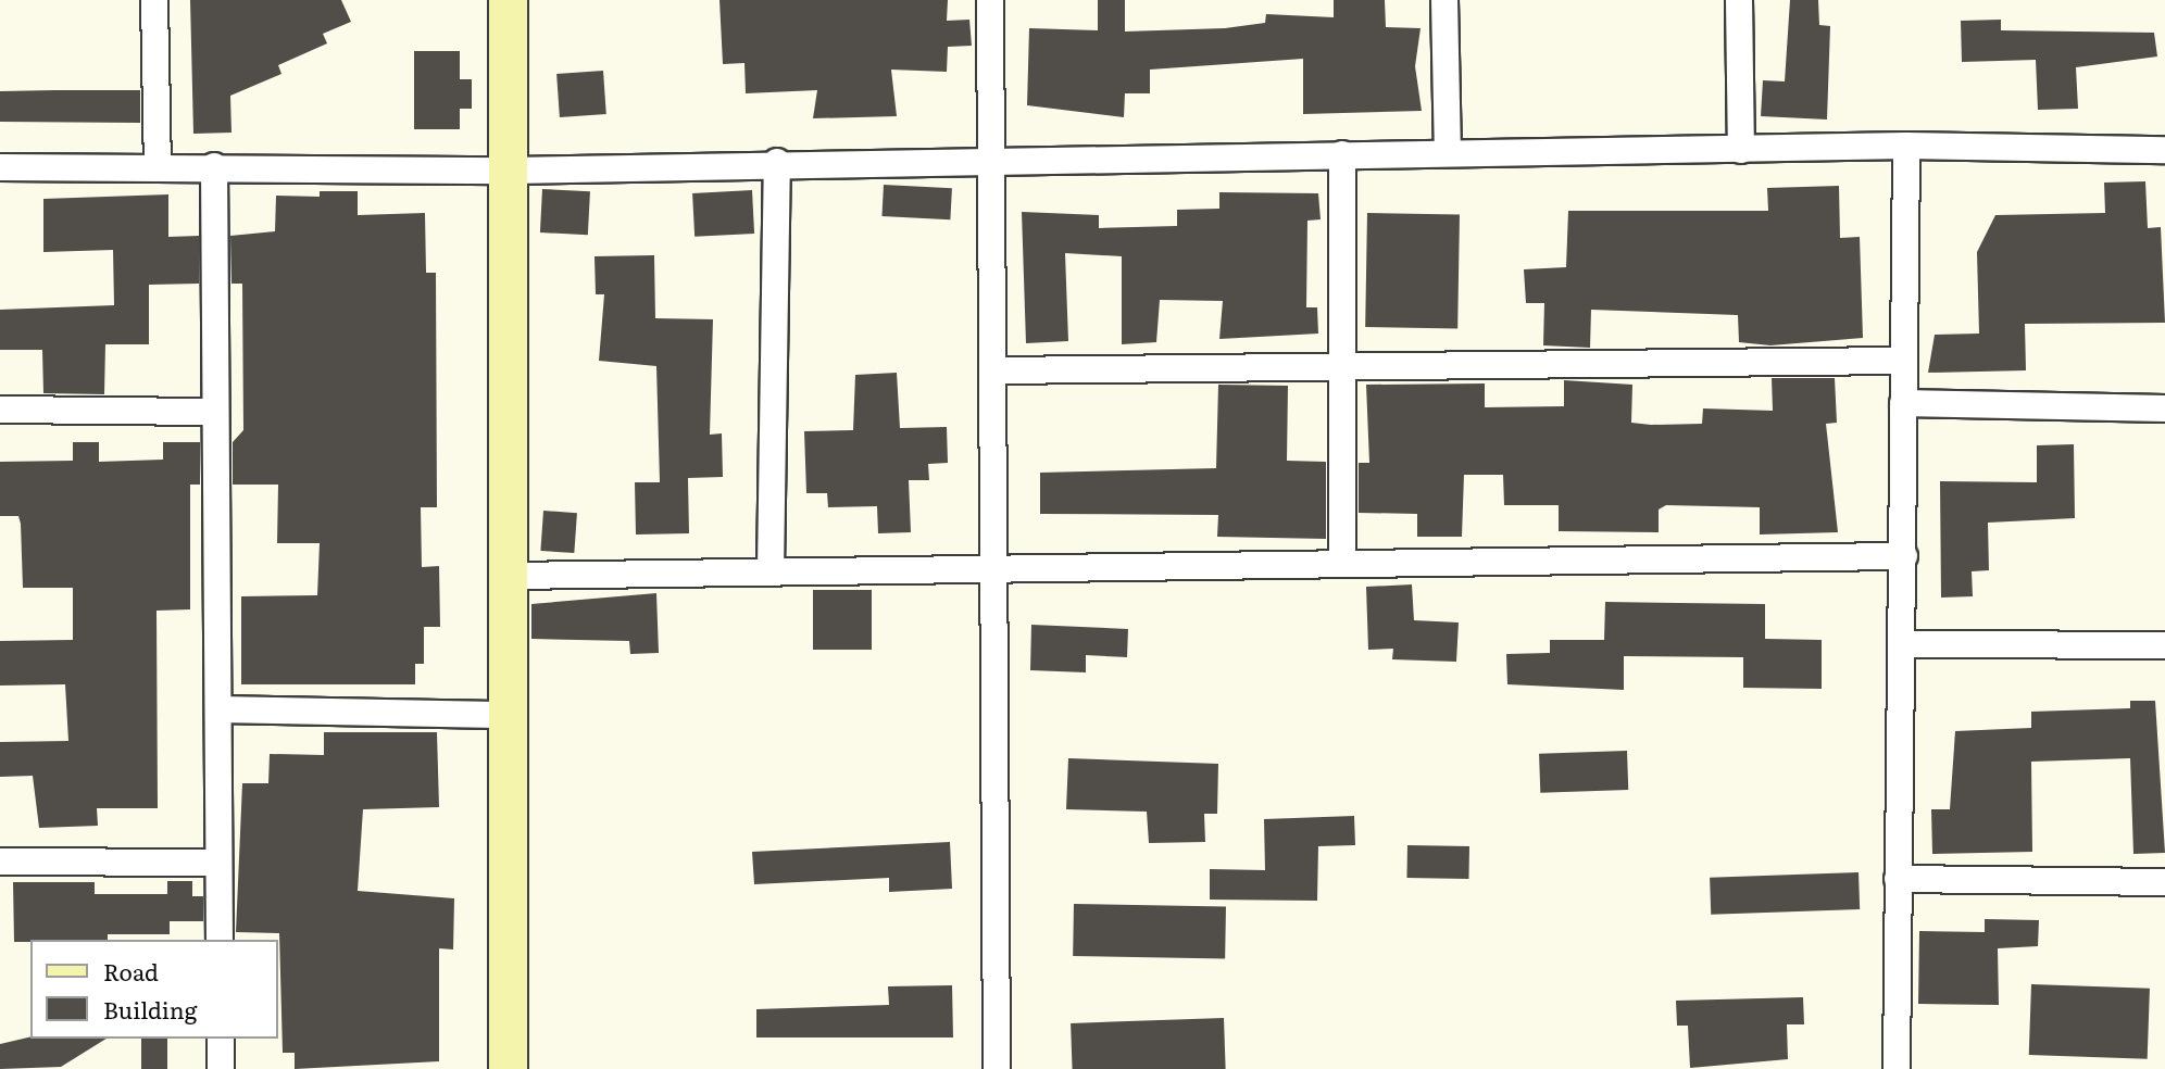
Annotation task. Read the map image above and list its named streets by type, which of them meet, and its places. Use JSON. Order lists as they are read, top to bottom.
{
  "legend": ["Road", "Building"]
}
